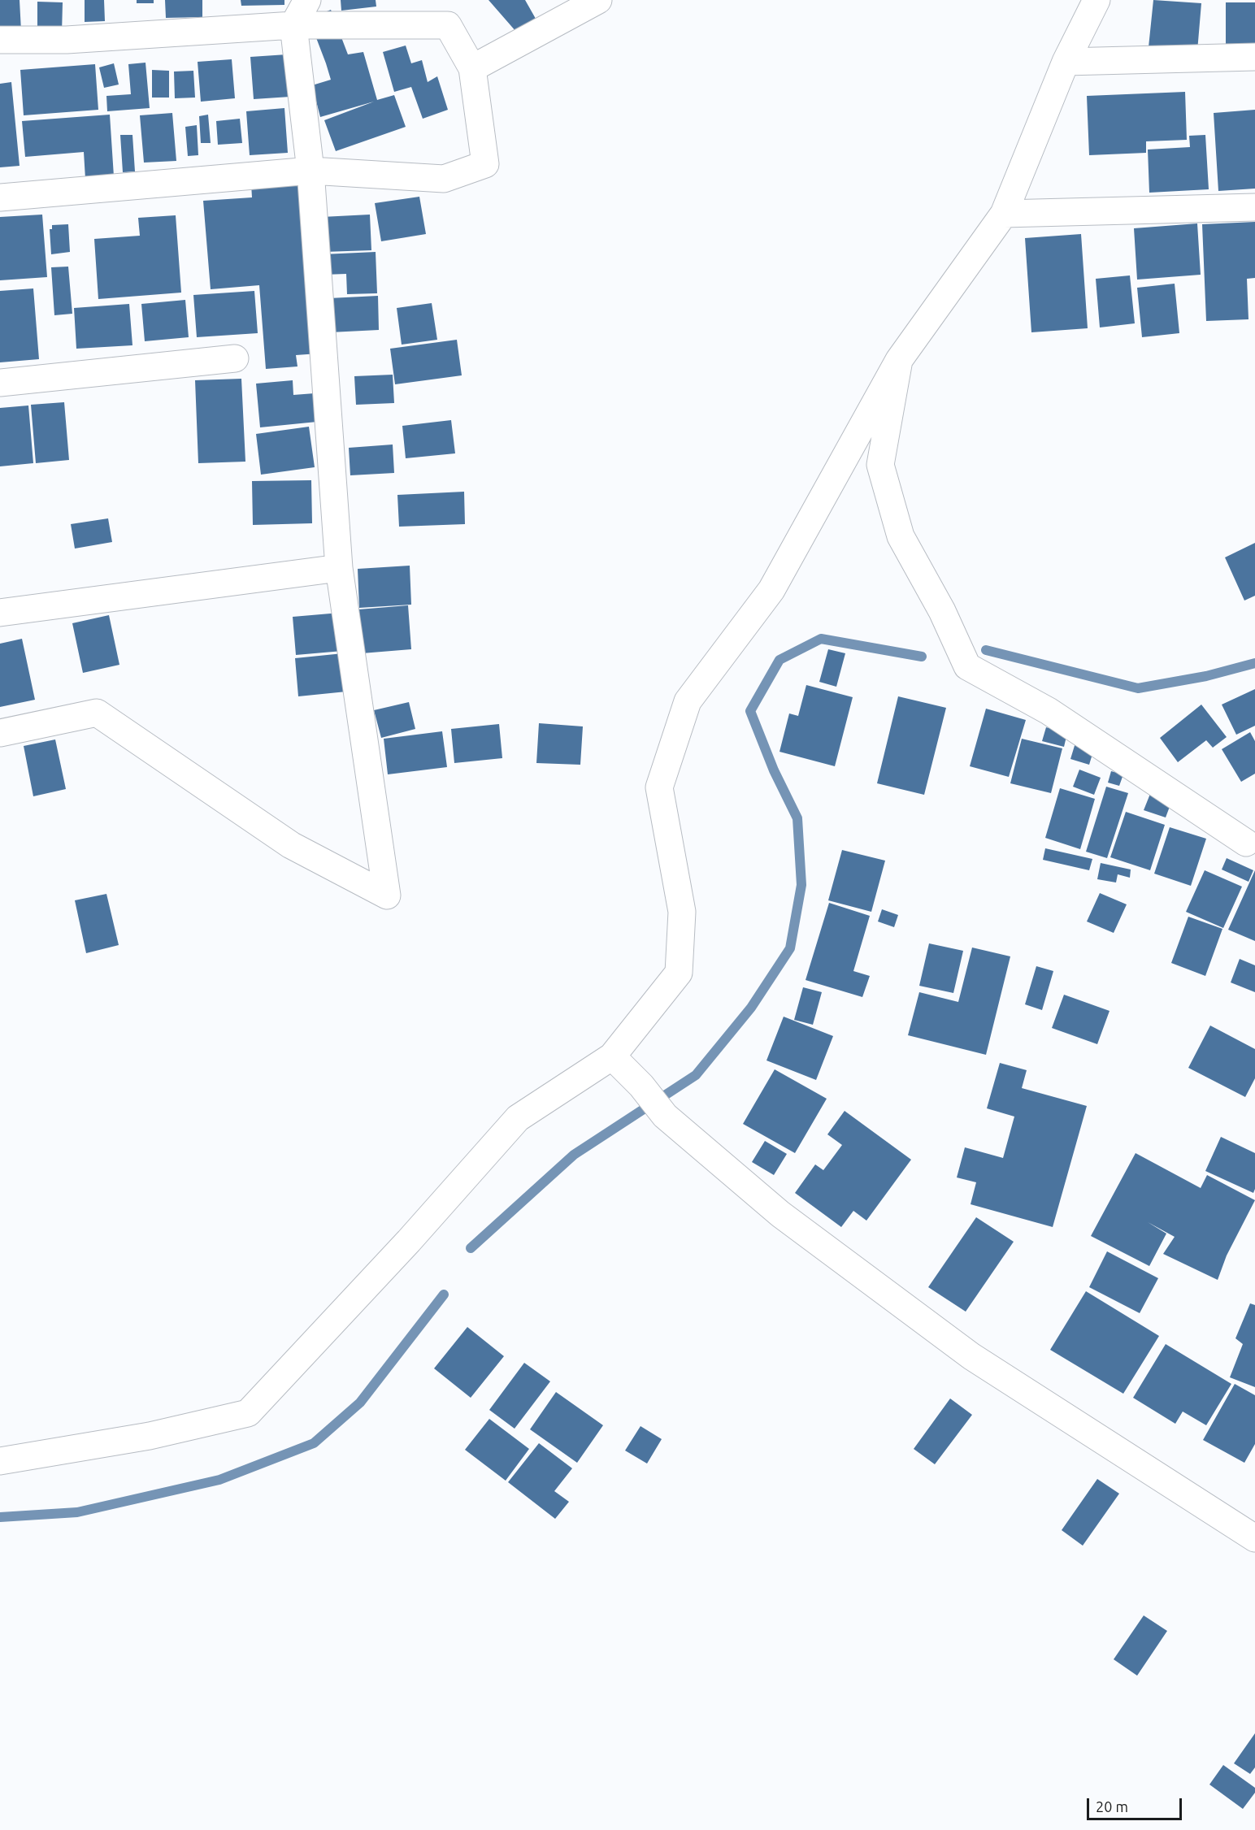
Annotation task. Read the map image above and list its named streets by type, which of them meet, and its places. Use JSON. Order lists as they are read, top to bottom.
{
  "scale_bar": "20 m"
}
